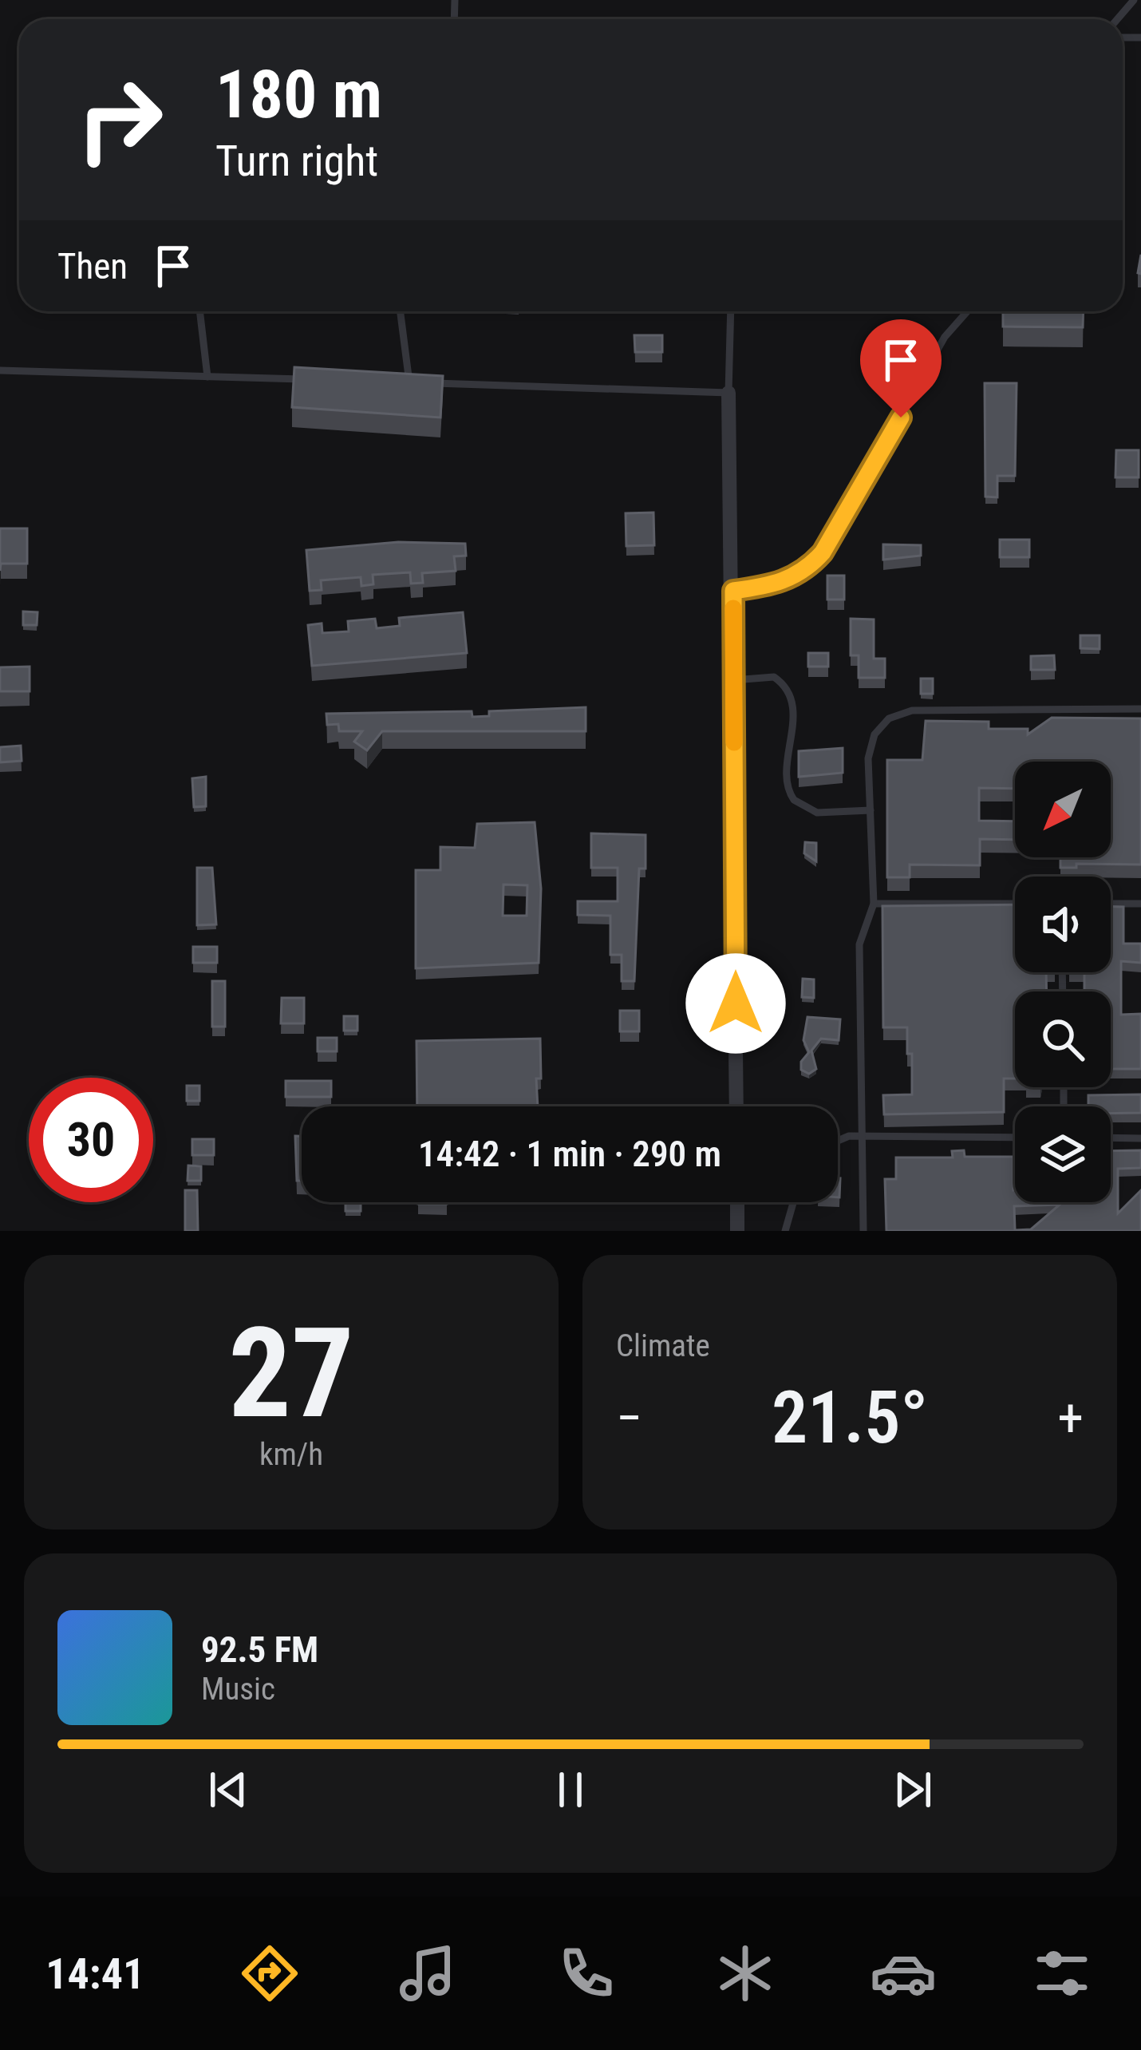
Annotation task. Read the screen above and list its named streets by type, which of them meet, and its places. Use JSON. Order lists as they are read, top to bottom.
{
  "north": "bottom left",
  "page": {
    "turn": ["180 m", "Turn right"],
    "then": "Then",
    "limit": "30",
    "trip": "14:42 · 1 min · 290 m",
    "tile": [
      ["27", "km/h"],
      "Climate"
    ],
    "heat": ["−", "21.5°", "+"],
    "song": ["92.5 FM", "Music"],
    "tabs": "14:41"
  }
}
